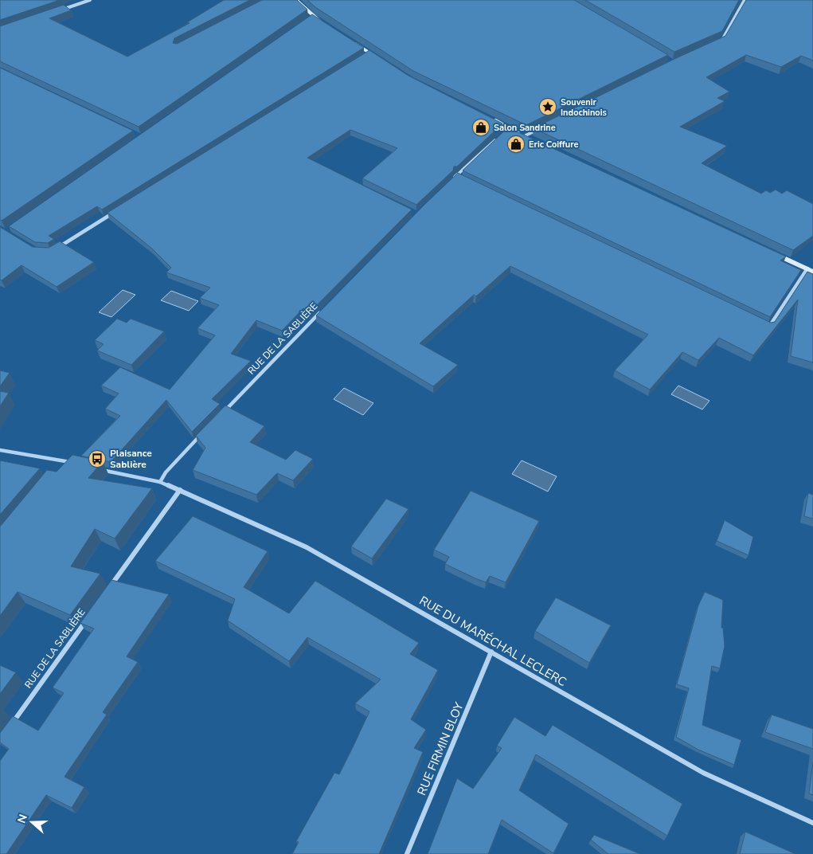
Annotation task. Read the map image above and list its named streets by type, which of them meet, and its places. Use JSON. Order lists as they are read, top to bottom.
{
  "streets": {
    "street": ["RUE DE LA SABLIÈRE", "RUE DU MARÉCHAL LECLERC", "RUE FIRMIN BLOY"]
  },
  "crossings": [
    ["RUE DU MARÉCHAL LECLERC", "RUE FIRMIN BLOY"]
  ],
  "places": {
    "place": ["Souvenir Indochinois"],
    "shop": ["Salon Sandrine", "Eric Coiffure"],
    "bus stop": ["Plaisance Sablière"]
  },
  "north": "left"
}
